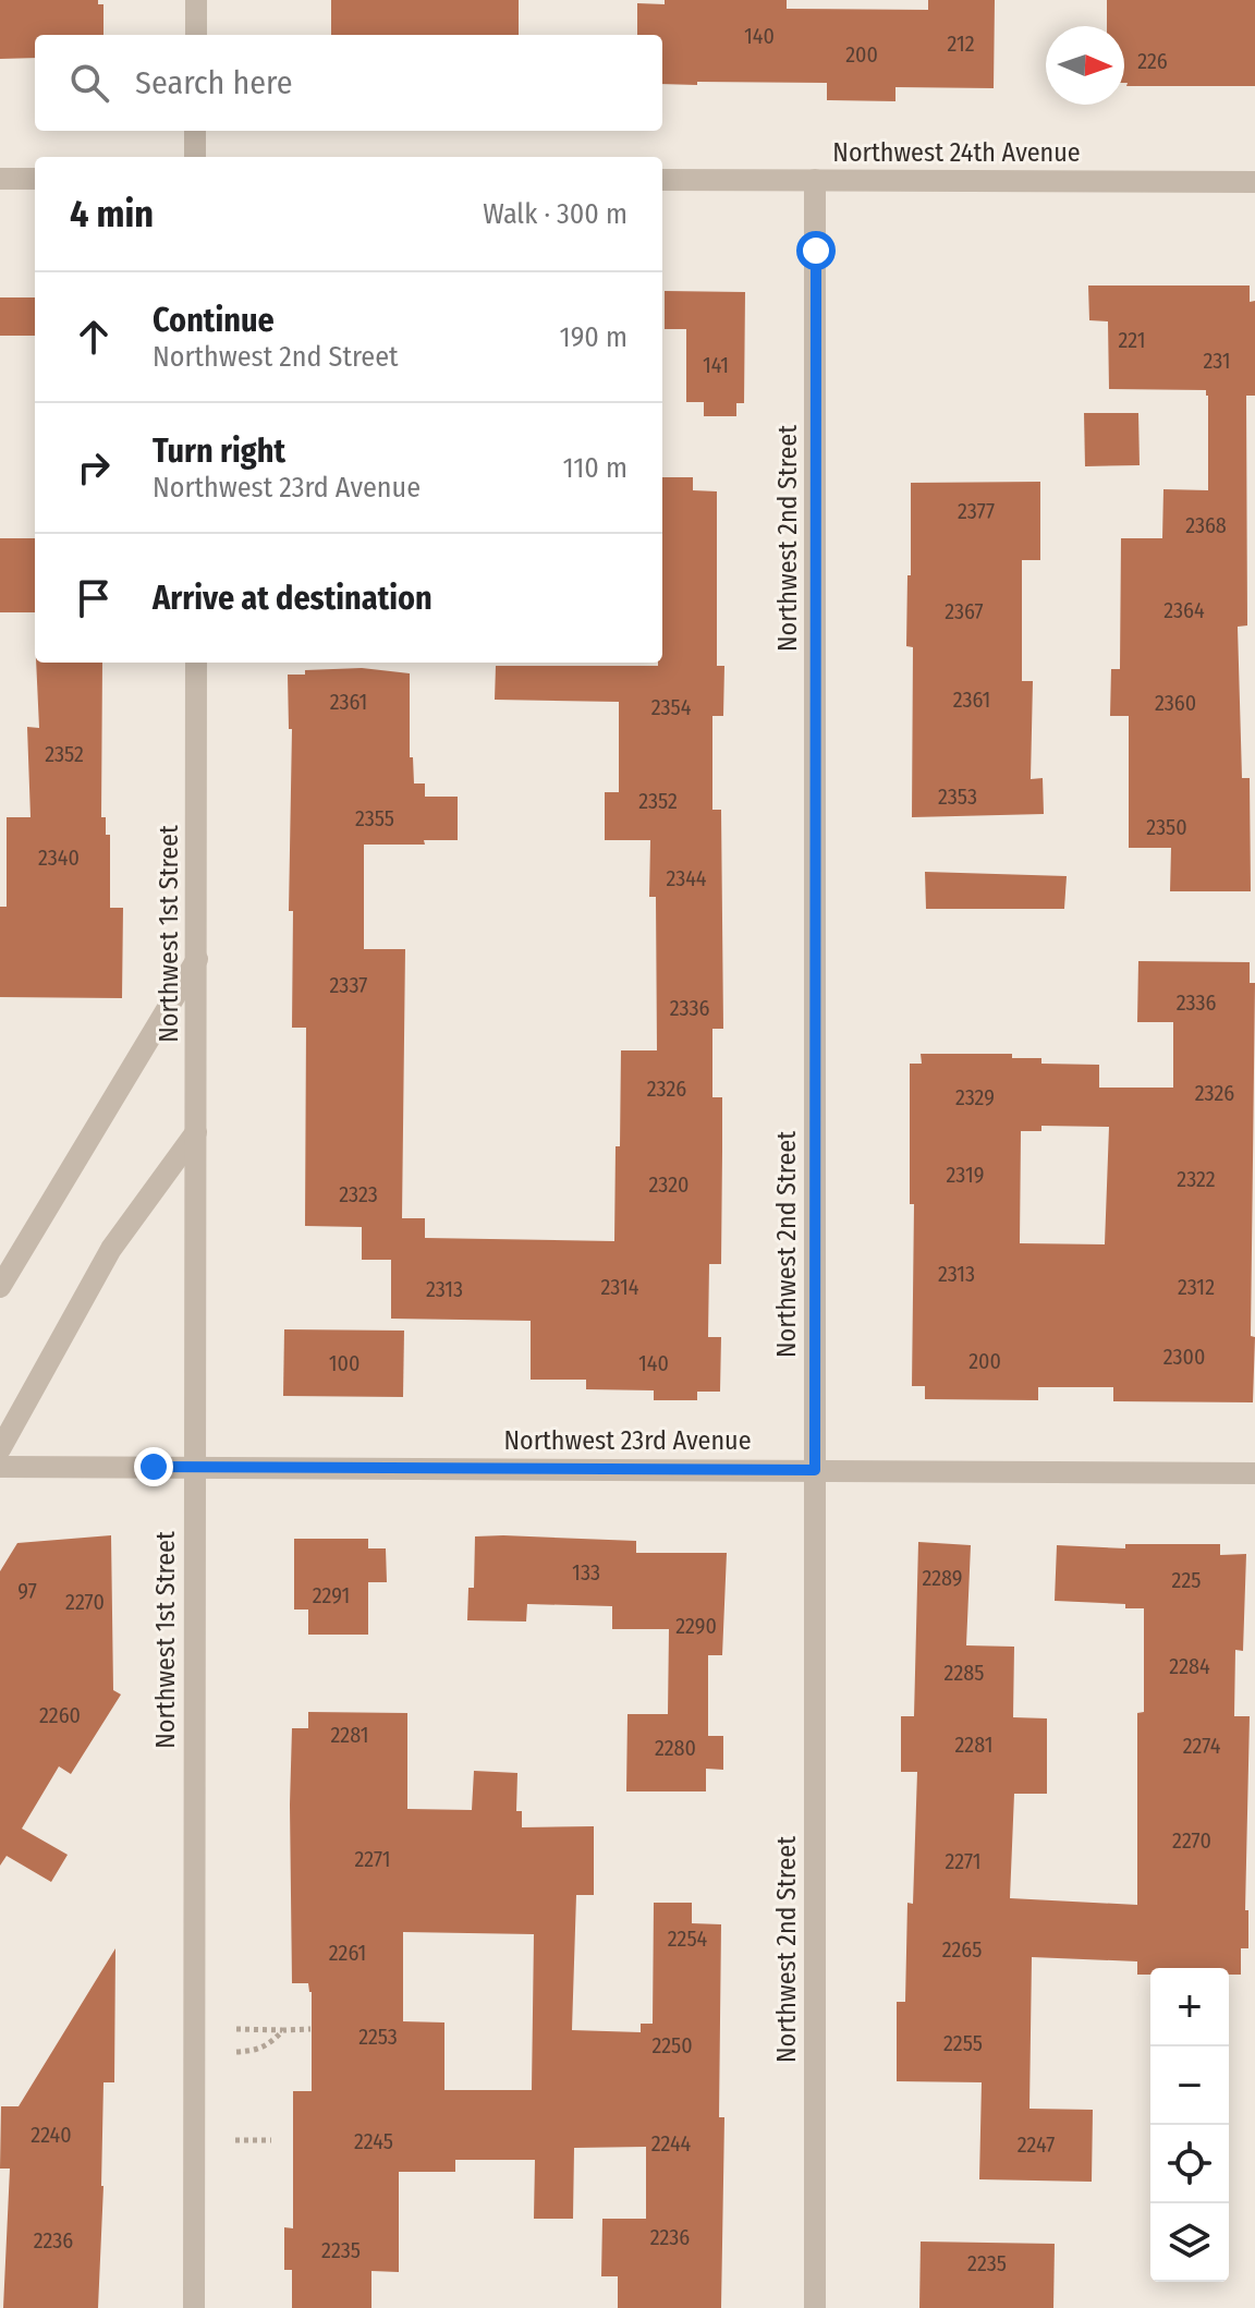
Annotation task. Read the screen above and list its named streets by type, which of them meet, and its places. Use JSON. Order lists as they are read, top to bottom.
{
  "streets": {
    "street": [
      "Northwest 24th Avenue",
      "Northwest 2nd Street",
      "Northwest 1st Street",
      "Northwest 23rd Avenue"
    ]
  },
  "crossings": [
    ["Northwest 24th Avenue", "Northwest 2nd Street"],
    ["Northwest 2nd Street", "Northwest 23rd Avenue"],
    ["Northwest 1st Street", "Northwest 23rd Avenue"]
  ],
  "house_numbers": [
    "140",
    "212",
    "200",
    "226",
    "221",
    "231",
    "141",
    "2377",
    "2368",
    "2364",
    "2367",
    "2361",
    "2361",
    "2360",
    "2354",
    "2352",
    "2353",
    "2352",
    "2355",
    "2350",
    "2340",
    "2344",
    "2337",
    "2336",
    "2336",
    "2326",
    "2326",
    "2329",
    "2319",
    "2322",
    "2320",
    "2323",
    "2313",
    "2314",
    "2312",
    "2313",
    "2300",
    "200",
    "100",
    "140",
    "133",
    "2289",
    "225",
    "97",
    "2291",
    "2270",
    "2290",
    "2284",
    "2285",
    "2260",
    "2281",
    "2281",
    "2274",
    "2280",
    "2270",
    "2271",
    "2271",
    "2254",
    "2265",
    "2261",
    "2253",
    "2255",
    "2250",
    "2240",
    "2245",
    "2244",
    "2247",
    "2236",
    "2236",
    "2235",
    "2235"
  ],
  "north": "right",
  "page": {
    "search": "Search here",
    "heading": ["4 min", "Walk · 300 m"],
    "list": [
      ["Continue", "Northwest 2nd Street", "190 m"],
      ["Turn right", "Northwest 23rd Avenue", "110 m"],
      "Arrive at destination"
    ],
    "map_buttons": ["+", "−"]
  }
}
